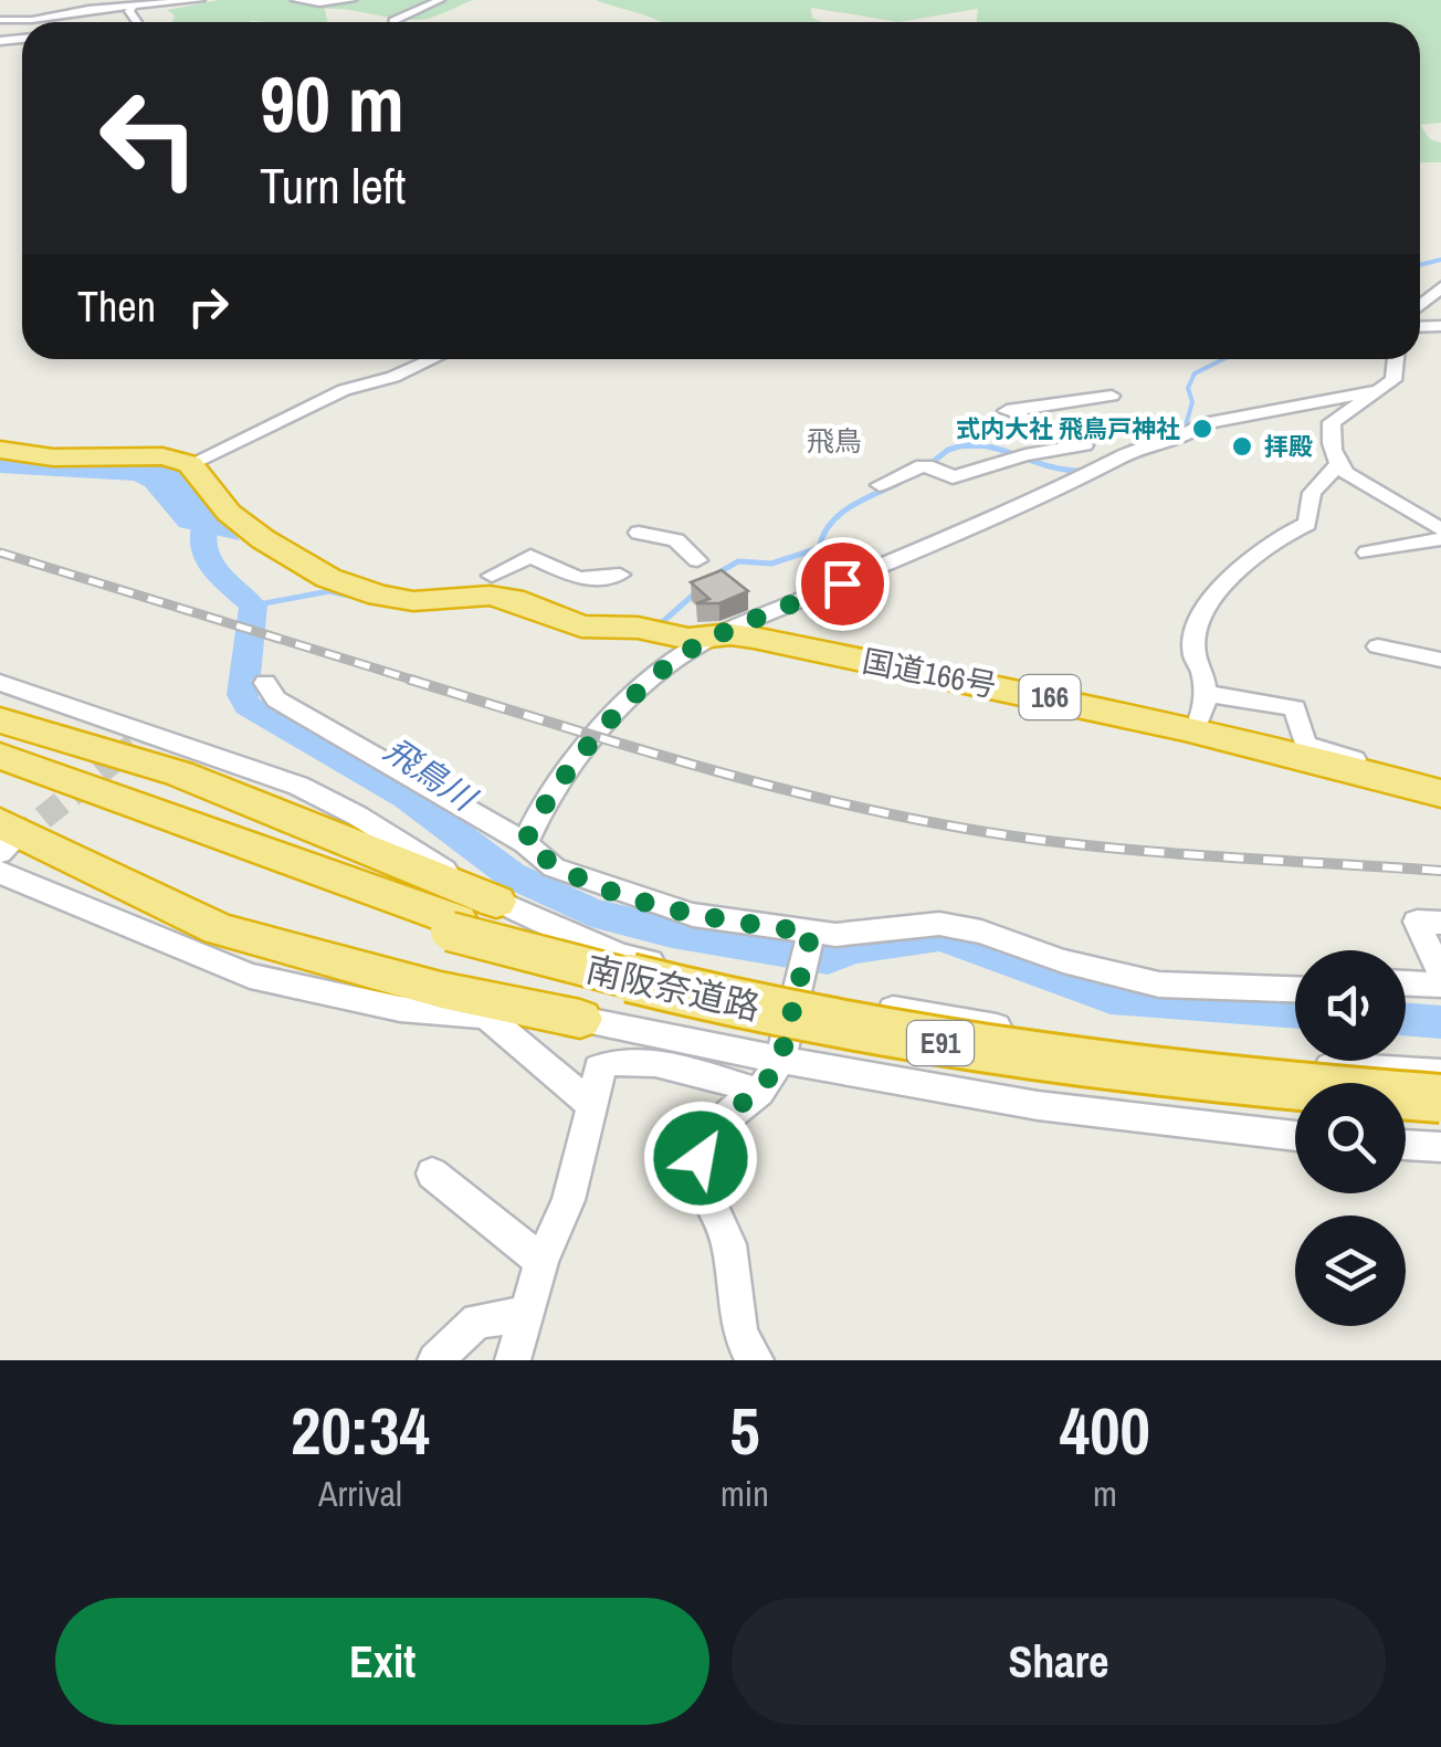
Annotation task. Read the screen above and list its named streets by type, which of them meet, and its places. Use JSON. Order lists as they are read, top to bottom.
{
  "streets": {
    "highway": [
      "国道166号",
      "166",
      "南阪奈道路",
      "E91"
    ]
  },
  "districts": ["飛鳥"],
  "water": ["飛鳥川"],
  "places": ["式内大社 飛鳥戸神社", "拝殿"],
  "page": {
    "turn": ["90 m", "Turn left"],
    "then": "Then",
    "eta": [
      "20:34",
      "Arrival",
      "5",
      "min",
      "400",
      "m"
    ],
    "buttons": ["Exit", "Share"]
  }
}
